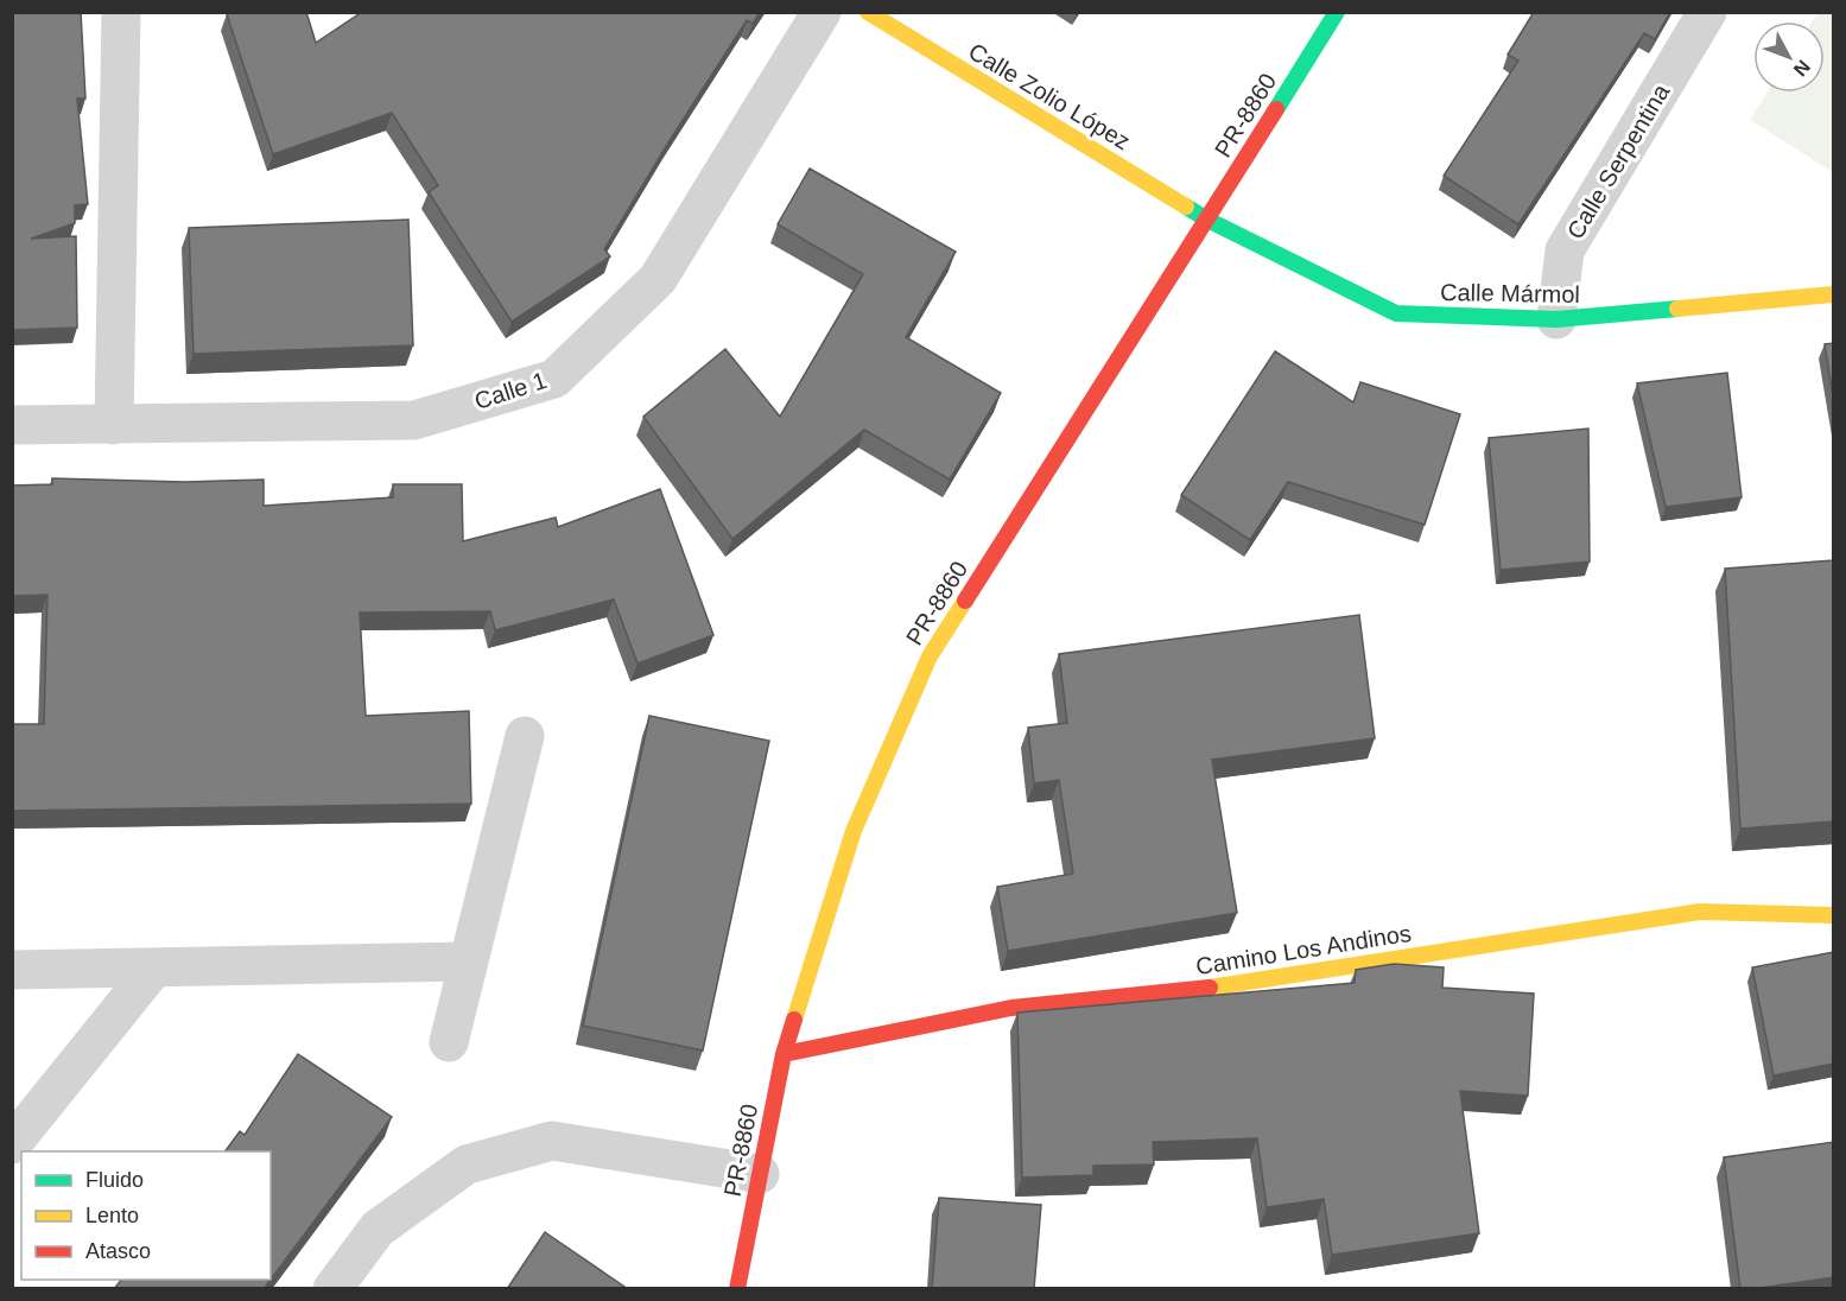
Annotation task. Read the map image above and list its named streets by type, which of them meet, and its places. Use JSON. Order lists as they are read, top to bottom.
{
  "streets": {
    "street": [
      "Calle Zolio López",
      "PR-8860",
      "Calle Serpentina",
      "Calle Mármol",
      "Calle 1",
      "Camino Los Andinos"
    ]
  },
  "crossings": [
    ["Calle Zolio López", "PR-8860"],
    ["Calle Zolio López", "Calle Mármol"],
    ["PR-8860", "Calle Mármol"],
    ["PR-8860", "Camino Los Andinos"],
    ["Calle Serpentina", "Calle Mármol"]
  ],
  "legend": ["Fluido", "Lento", "Atasco"],
  "north": "bottom right"
}
